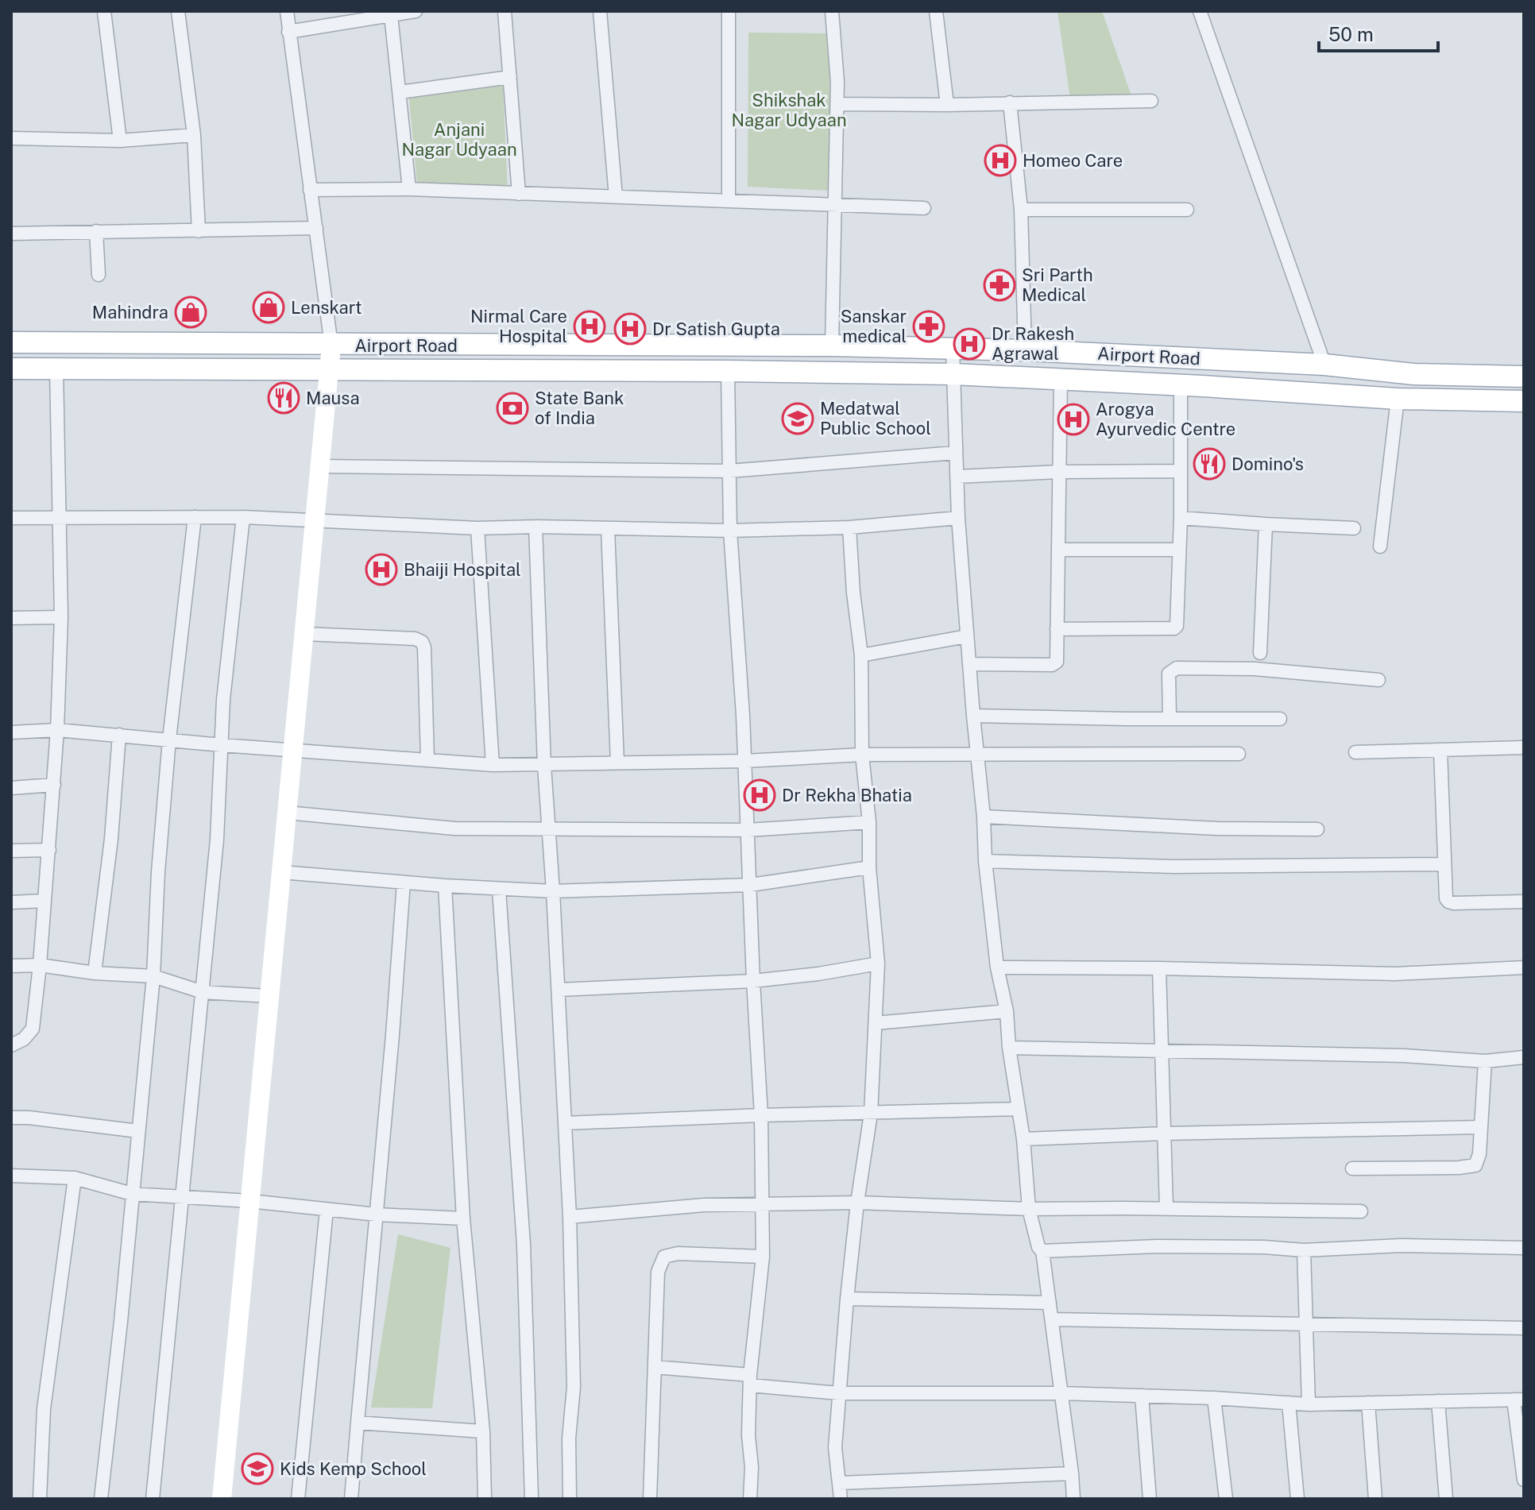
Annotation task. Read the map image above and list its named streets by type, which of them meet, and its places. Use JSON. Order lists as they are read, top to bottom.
{
  "streets": {
    "main road": ["Airport Road"]
  },
  "parks": ["Shikshak Nagar Udyaan", "Anjani Nagar Udyaan"],
  "places": {
    "hospital": [
      "Homeo Care",
      "Nirmal Care Hospital",
      "Dr Satish Gupta",
      "Dr Rakesh Agrawal",
      "Arogya Ayurvedic Centre",
      "Bhaiji Hospital",
      "Dr Rekha Bhatia"
    ],
    "pharmacy": ["Sri Parth Medical", "Sanskar medical"],
    "shop": ["Lenskart", "Mahindra"],
    "restaurant": ["Mausa", "Domino's"],
    "bank": ["State Bank of India"],
    "school or university": ["Medatwal Public School", "Kids Kemp School"]
  },
  "scale_bar": "50 m"
}
